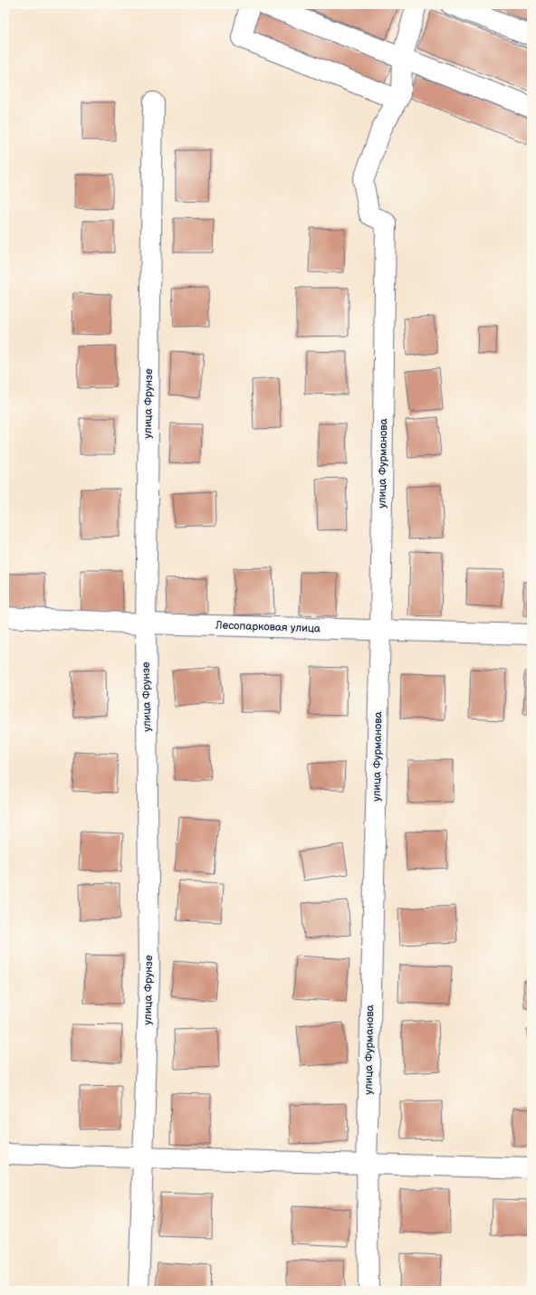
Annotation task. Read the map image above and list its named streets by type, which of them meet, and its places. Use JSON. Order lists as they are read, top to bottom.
{
  "streets": {
    "street": ["улица Фрунзе", "улица Фурманова", "Лесопарковая улица"]
  },
  "crossings": [
    ["улица Фрунзе", "Лесопарковая улица"],
    ["улица Фурманова", "Лесопарковая улица"]
  ]
}
